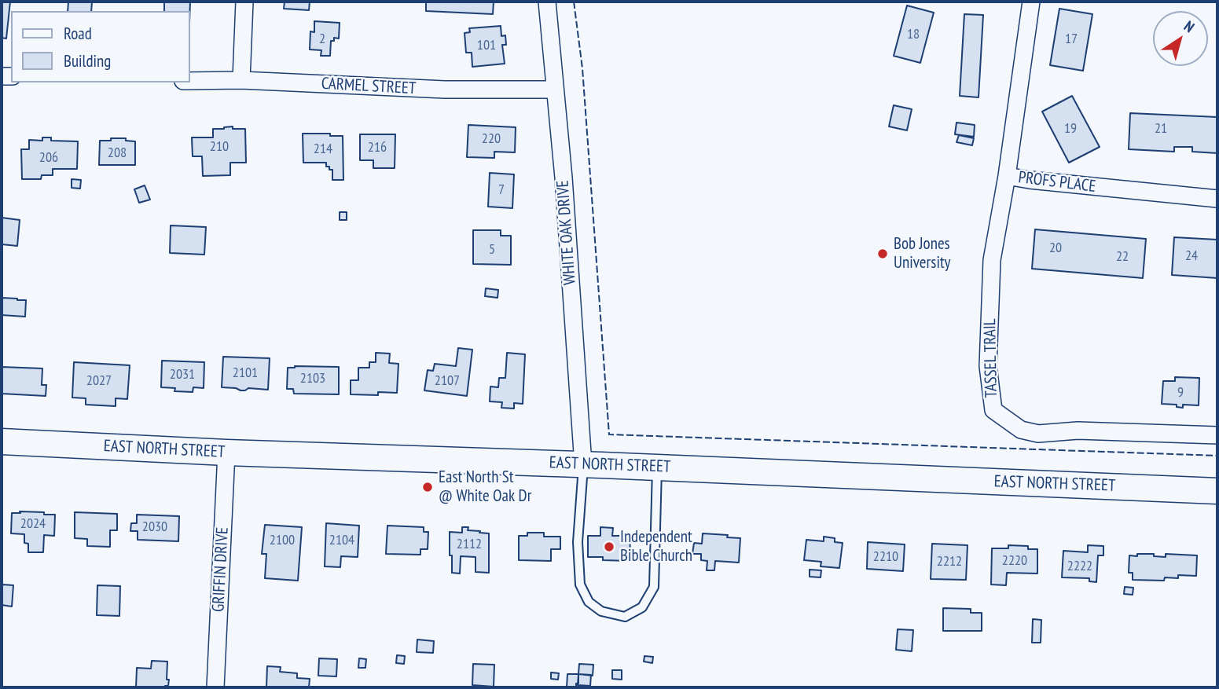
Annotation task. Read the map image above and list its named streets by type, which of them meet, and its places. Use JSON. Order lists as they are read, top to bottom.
{
  "streets": {
    "main road": ["EAST NORTH STREET"],
    "street": [
      "CARMEL STREET",
      "PROFS PLACE",
      "WHITE OAK DRIVE",
      "TASSEL TRAIL",
      "GRIFFIN DRIVE"
    ]
  },
  "crossings": [
    ["CARMEL STREET", "WHITE OAK DRIVE"],
    ["PROFS PLACE", "TASSEL TRAIL"],
    ["WHITE OAK DRIVE", "EAST NORTH STREET"],
    ["EAST NORTH STREET", "GRIFFIN DRIVE"]
  ],
  "places": ["Bob Jones University", "East North St @ White Oak Dr", "Independent Bible Church"],
  "house_numbers": [
    "18",
    "2",
    "17",
    "101",
    "19",
    "21",
    "220",
    "210",
    "216",
    "214",
    "208",
    "206",
    "7",
    "20",
    "5",
    "24",
    "22",
    "2101",
    "2031",
    "2103",
    "2027",
    "2107",
    "9",
    "2024",
    "2030",
    "2100",
    "2104",
    "2112",
    "2210",
    "2220",
    "2212",
    "2222"
  ],
  "legend": ["Road", "Building"],
  "north": "top right"
}
